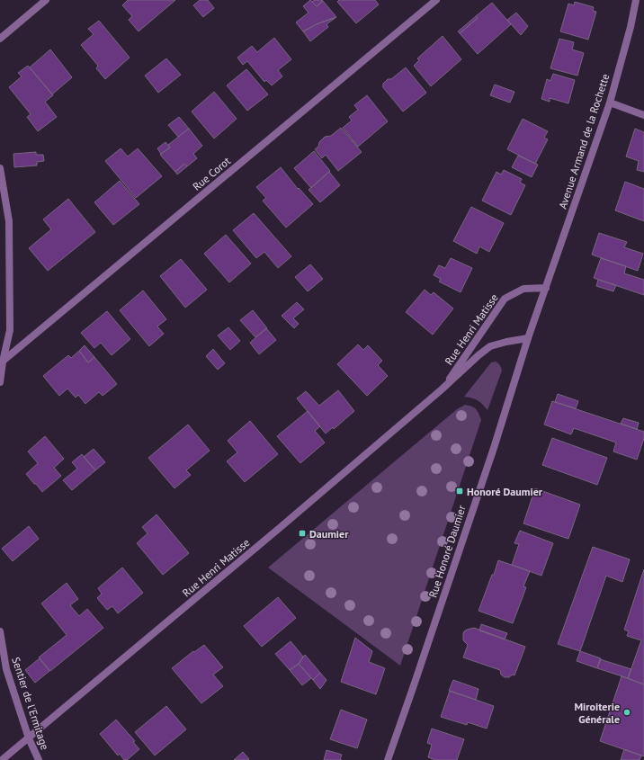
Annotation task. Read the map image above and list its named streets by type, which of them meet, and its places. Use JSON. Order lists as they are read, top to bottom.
{
  "streets": {
    "street": [
      "Avenue Armand de la Rochette",
      "Rue Corot",
      "Rue Henri Matisse",
      "Rue Honoré Daumier",
      "Sentier de l'Ermitage"
    ]
  },
  "crossings": [
    ["Avenue Armand de la Rochette", "Rue Henri Matisse"],
    ["Avenue Armand de la Rochette", "Rue Honoré Daumier"],
    ["Rue Henri Matisse", "Rue Honoré Daumier"],
    ["Rue Henri Matisse", "Sentier de l'Ermitage"]
  ],
  "places": {
    "transit": ["Honoré Daumier", "Daumier"],
    "other": ["Miroiterie Générale"]
  }
}
